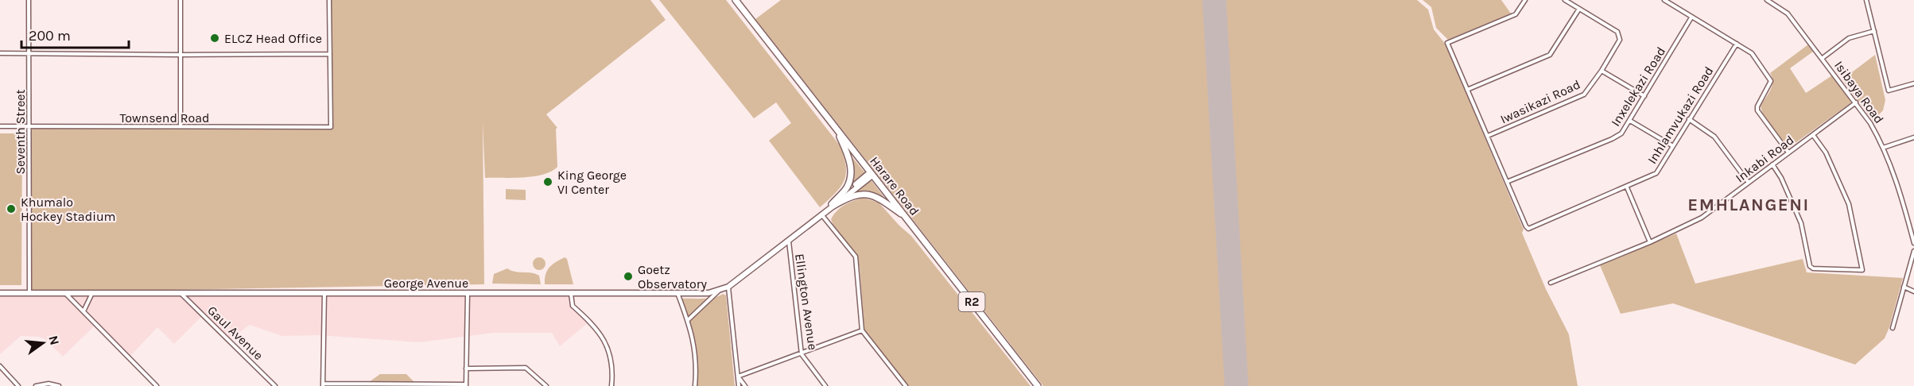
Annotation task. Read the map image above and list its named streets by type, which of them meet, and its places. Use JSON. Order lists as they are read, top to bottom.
{
  "streets": {
    "highway": ["Harare Road", "R2"],
    "main road": ["George Avenue"],
    "street": [
      "Inxelekazi Road",
      "Isibaya Road",
      "Iwasikazi Road",
      "Inhlamvukazi Road",
      "Townsend Road",
      "Seventh Street",
      "Inkabi Road",
      "Ellington Avenue",
      "Gaul Avenue"
    ]
  },
  "crossings": [
    ["Inxelekazi Road", "Inhlamvukazi Road"],
    ["Isibaya Road", "Inkabi Road"],
    ["Townsend Road", "Seventh Street"],
    ["Seventh Street", "George Avenue"],
    ["Harare Road", "George Avenue"],
    ["George Avenue", "Ellington Avenue"],
    ["George Avenue", "Gaul Avenue"]
  ],
  "districts": ["EMHLANGENI"],
  "places": [
    "ELCZ Head Office",
    "King George VI Center",
    "Khumalo Hockey Stadium",
    "Goetz Observatory"
  ],
  "scale_bar": "200 m",
  "north": "right"
}
